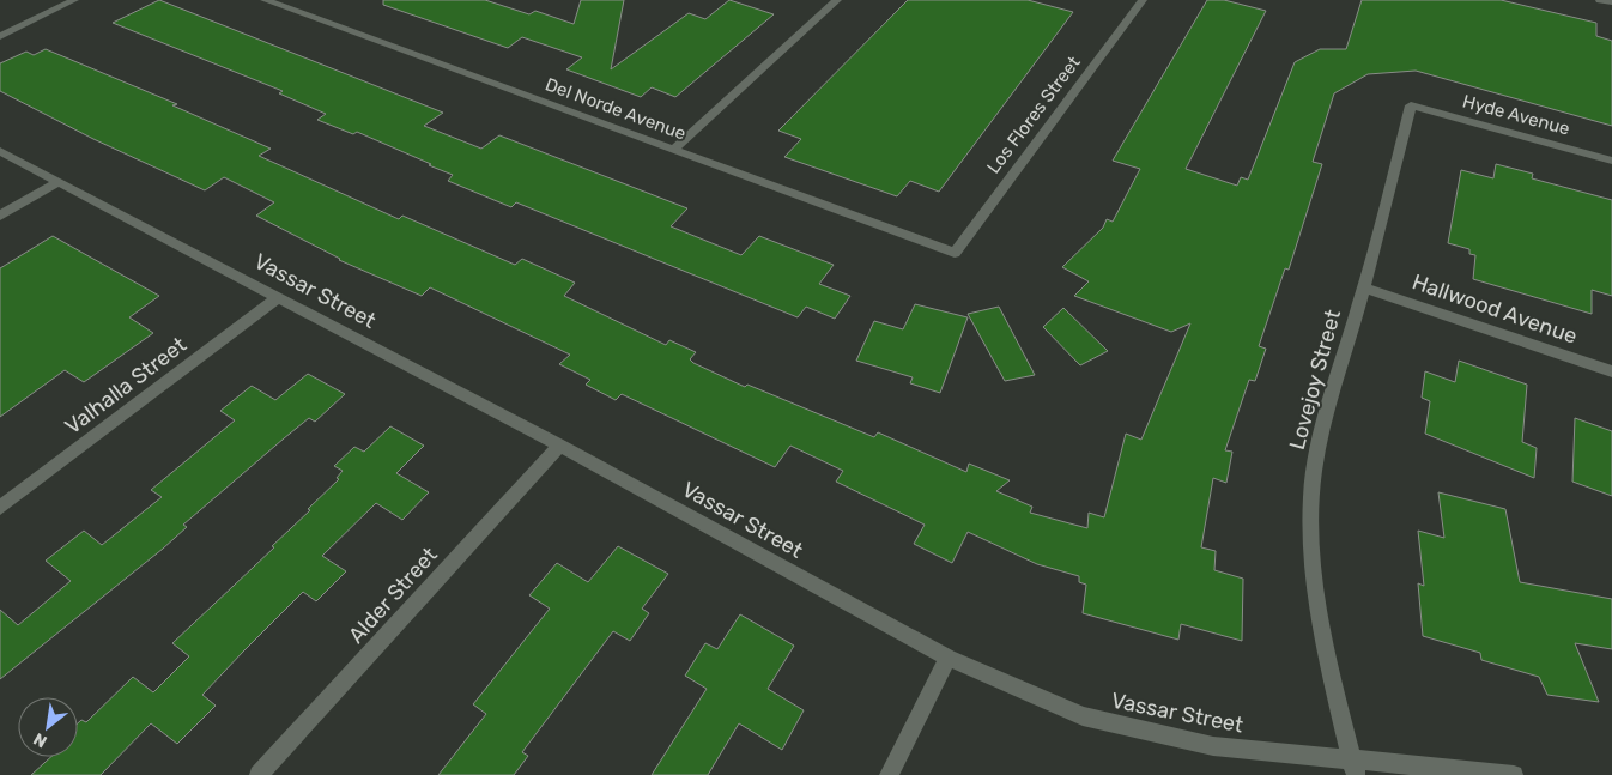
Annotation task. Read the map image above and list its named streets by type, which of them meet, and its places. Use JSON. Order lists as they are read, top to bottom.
{
  "streets": {
    "street": [
      "Del Norde Avenue",
      "Los Flores Street",
      "Hyde Avenue",
      "Vassar Street",
      "Hallwood Avenue",
      "Lovejoy Street",
      "Valhalla Street",
      "Alder Street"
    ]
  },
  "crossings": [
    ["Del Norde Avenue", "Los Flores Street"],
    ["Hyde Avenue", "Lovejoy Street"],
    ["Vassar Street", "Lovejoy Street"],
    ["Vassar Street", "Valhalla Street"],
    ["Vassar Street", "Alder Street"],
    ["Hallwood Avenue", "Lovejoy Street"]
  ],
  "north": "bottom left"
}
